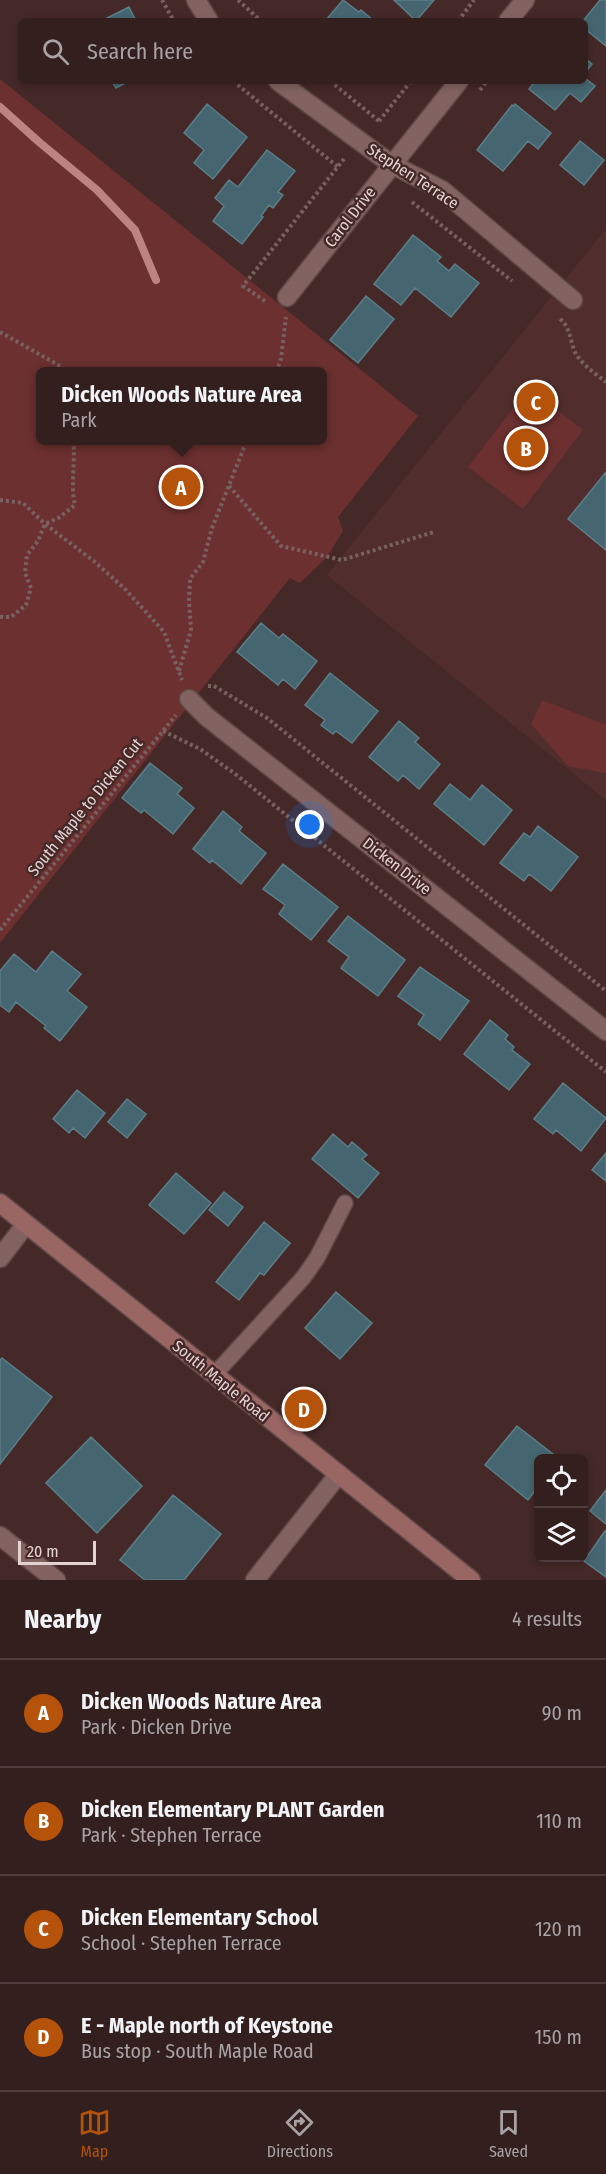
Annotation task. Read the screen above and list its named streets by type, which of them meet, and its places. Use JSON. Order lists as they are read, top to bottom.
{
  "streets": {
    "street": [
      "Stephen Terrace",
      "Carol Drive",
      "Dicken Drive",
      "South Maple Road"
    ],
    "path": ["South Maple to Dicken Cut"]
  },
  "crossings": [
    ["Stephen Terrace", "Carol Drive"],
    ["South Maple to Dicken Cut", "Dicken Drive"]
  ],
  "scale_bar": "20 m",
  "page": {
    "search": "Search here",
    "popup": ["Dicken Woods Nature Area", "Park"],
    "pins": [
      "C",
      "B",
      "A",
      "D"
    ],
    "scale": "20 m",
    "heading": ["Nearby", "4 results"],
    "list": [
      {
        "mark": "A",
        "name": "Dicken Woods Nature Area",
        "note": "Park · Dicken Drive",
        "value": "90 m"
      },
      {
        "mark": "B",
        "name": "Dicken Elementary PLANT Garden",
        "note": "Park · Stephen Terrace",
        "value": "110 m"
      },
      {
        "mark": "C",
        "name": "Dicken Elementary School",
        "note": "School · Stephen Terrace",
        "value": "120 m"
      },
      {
        "mark": "D",
        "name": "E - Maple north of Keystone",
        "note": "Bus stop · South Maple Road",
        "value": "150 m"
      }
    ],
    "nav": ["Map", "Directions", "Saved"]
  }
}
